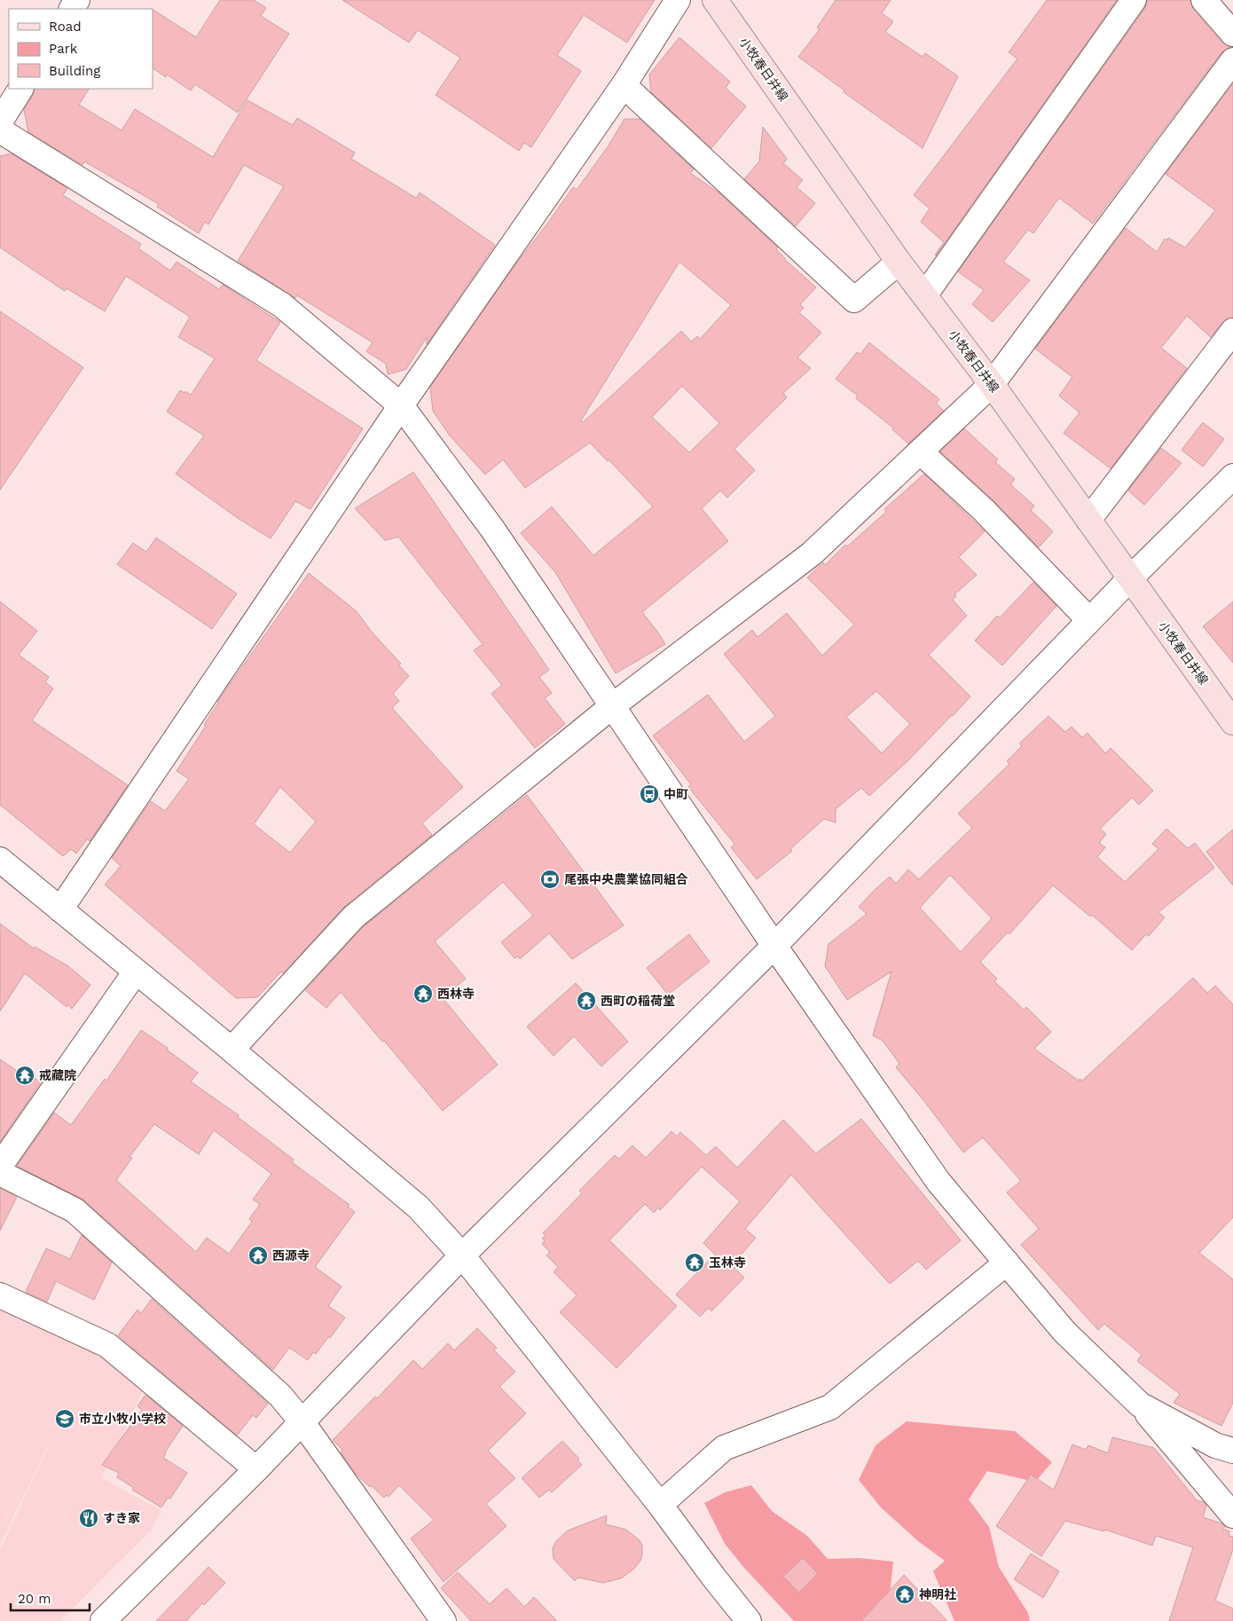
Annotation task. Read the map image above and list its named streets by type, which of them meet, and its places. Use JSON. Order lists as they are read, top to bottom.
{
  "streets": {
    "main road": ["小牧春日井線"]
  },
  "places": {
    "bus stop": ["中町"],
    "bank": ["尾張中央農業協同組合"],
    "temple": [
      "西林寺",
      "西町の稲荷堂",
      "戒藏院",
      "西源寺",
      "玉林寺",
      "神明社"
    ],
    "school or university": ["市立小牧小学校"],
    "restaurant": ["すき家"]
  },
  "legend": ["Road", "Park", "Building"],
  "scale_bar": "20 m"
}
